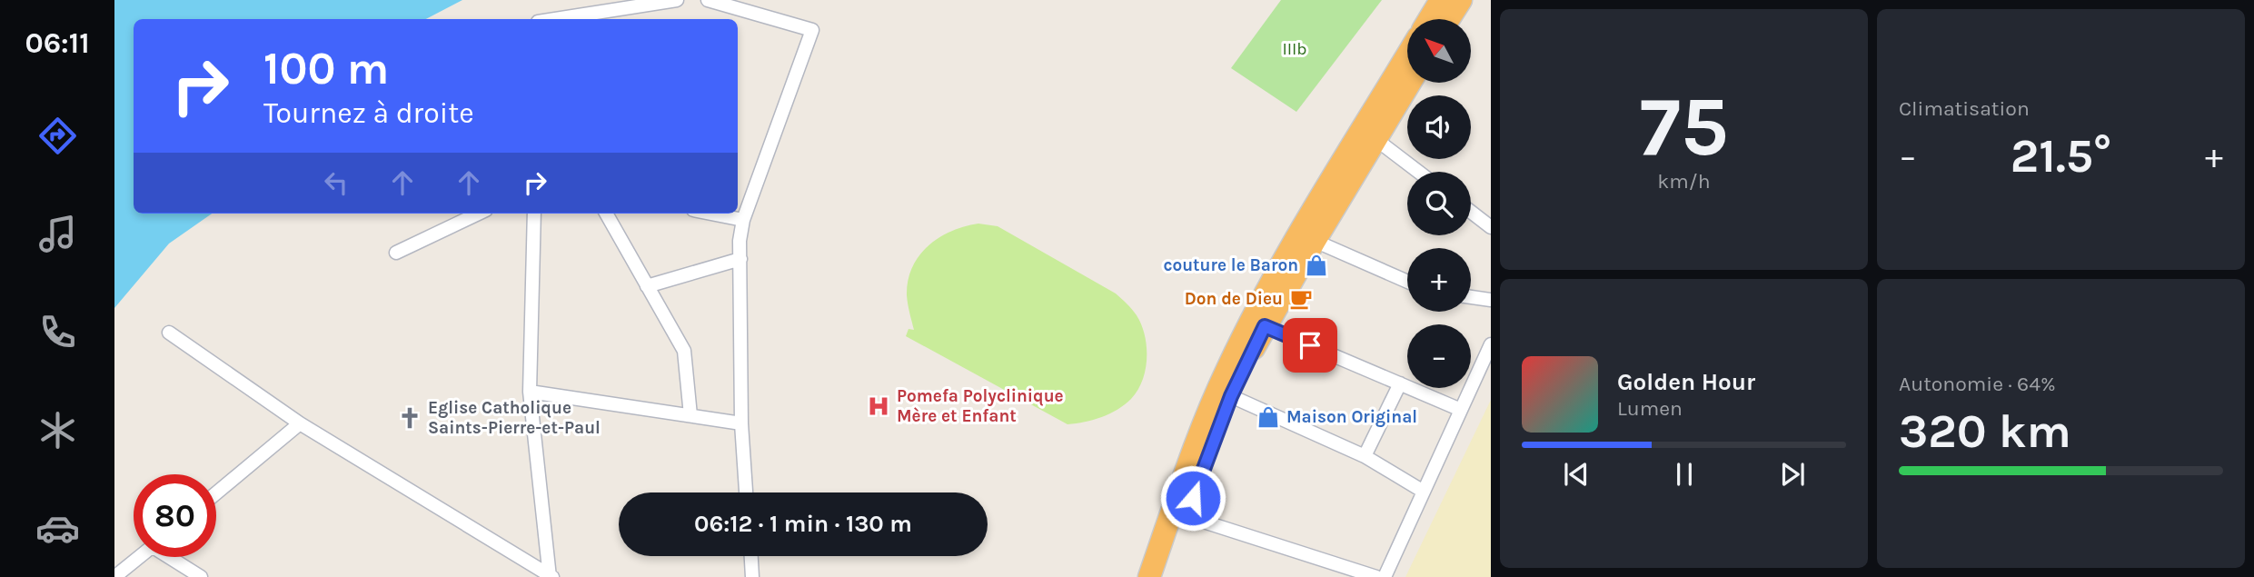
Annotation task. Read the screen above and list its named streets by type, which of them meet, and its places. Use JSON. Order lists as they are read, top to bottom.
{
  "parks": ["IIIb"],
  "places": {
    "shop": ["couture le Baron", "Maison Original"],
    "cafe": ["Don de Dieu"],
    "hospital": ["Pomefa Polyclinique Mère et Enfant"],
    "church": ["Eglise Catholique Saints-Pierre-et-Paul"]
  },
  "north": "top left",
  "page": {
    "tabs": "06:11",
    "tile": [
      ["75", "km/h"],
      "Climatisation",
      ["Autonomie · 64%", "320 km"]
    ],
    "map_buttons": ["+", "−"],
    "turn": ["100 m", "Tournez à droite"],
    "heat": ["−", "21.5°", "+"],
    "song": ["Golden Hour", "Lumen"],
    "limit": "80",
    "trip": "06:12 · 1 min · 130 m"
  }
}
